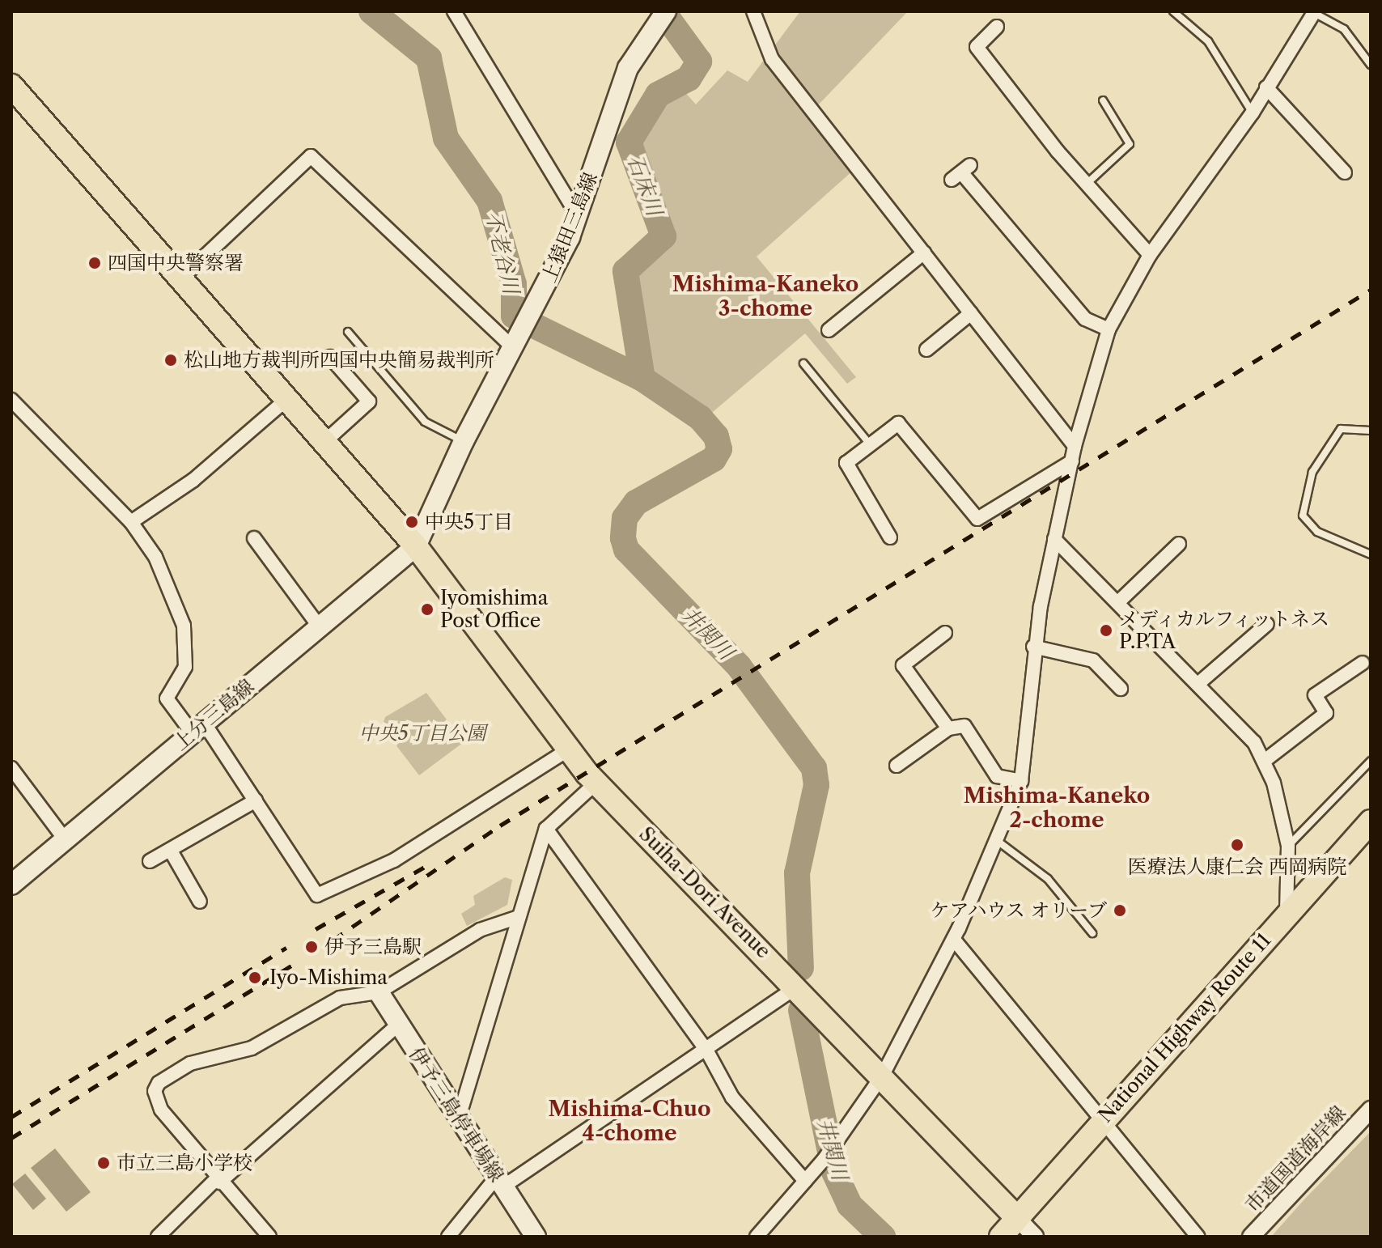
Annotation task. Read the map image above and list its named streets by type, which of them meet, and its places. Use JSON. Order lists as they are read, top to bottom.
{
  "streets": {
    "highway": ["Suiha-Dori Avenue", "National Highway Route 11"],
    "main road": ["上猿田三島線", "上分三島線", "伊予三島停車場線"],
    "street": ["市道国道海岸線"]
  },
  "crossings": [
    ["上猿田三島線", "上分三島線"],
    ["上猿田三島線", "Suiha-Dori Avenue"],
    ["上分三島線", "Suiha-Dori Avenue"],
    ["Suiha-Dori Avenue", "National Highway Route 11"]
  ],
  "districts": ["Mishima-Kaneko 3-chome", "Mishima-Kaneko 2-chome", "Mishima-Chuo 4-chome"],
  "water": ["石床川", "不老谷川", "井関川"],
  "parks": ["中央5丁目公園"],
  "places": [
    "四国中央警察署",
    "松山地方裁判所四国中央簡易裁判所",
    "中央5丁目",
    "Iyomishima Post Office",
    "メディカルフィットネス P.PTA",
    "医療法人康仁会 西岡病院",
    "ケアハウス オリーブ",
    "伊予三島駅",
    "Iyo-Mishima",
    "市立三島小学校"
  ]
}
